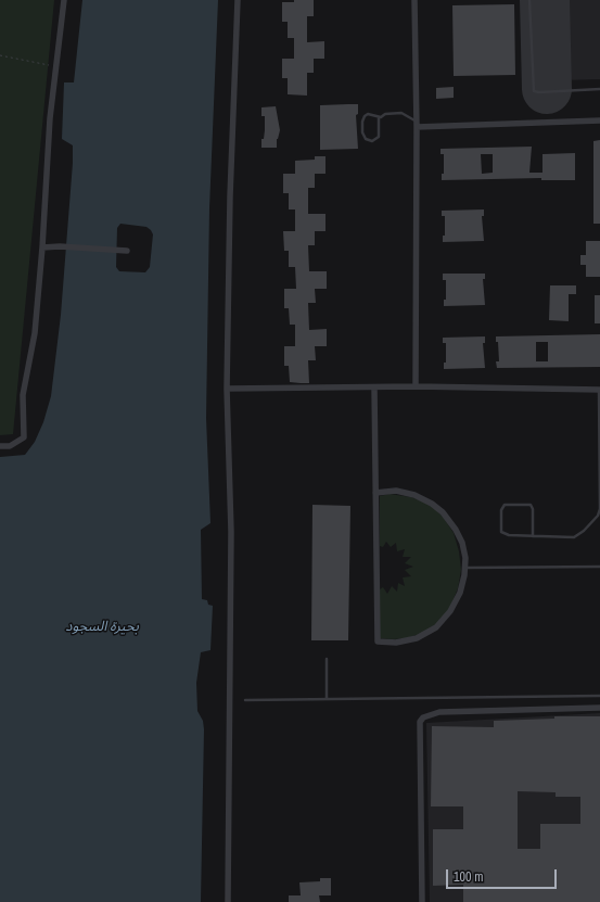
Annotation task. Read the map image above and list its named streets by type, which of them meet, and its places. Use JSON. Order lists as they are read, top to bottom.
{
  "water": ["بحيرة السجود"],
  "scale_bar": "100 m"
}
